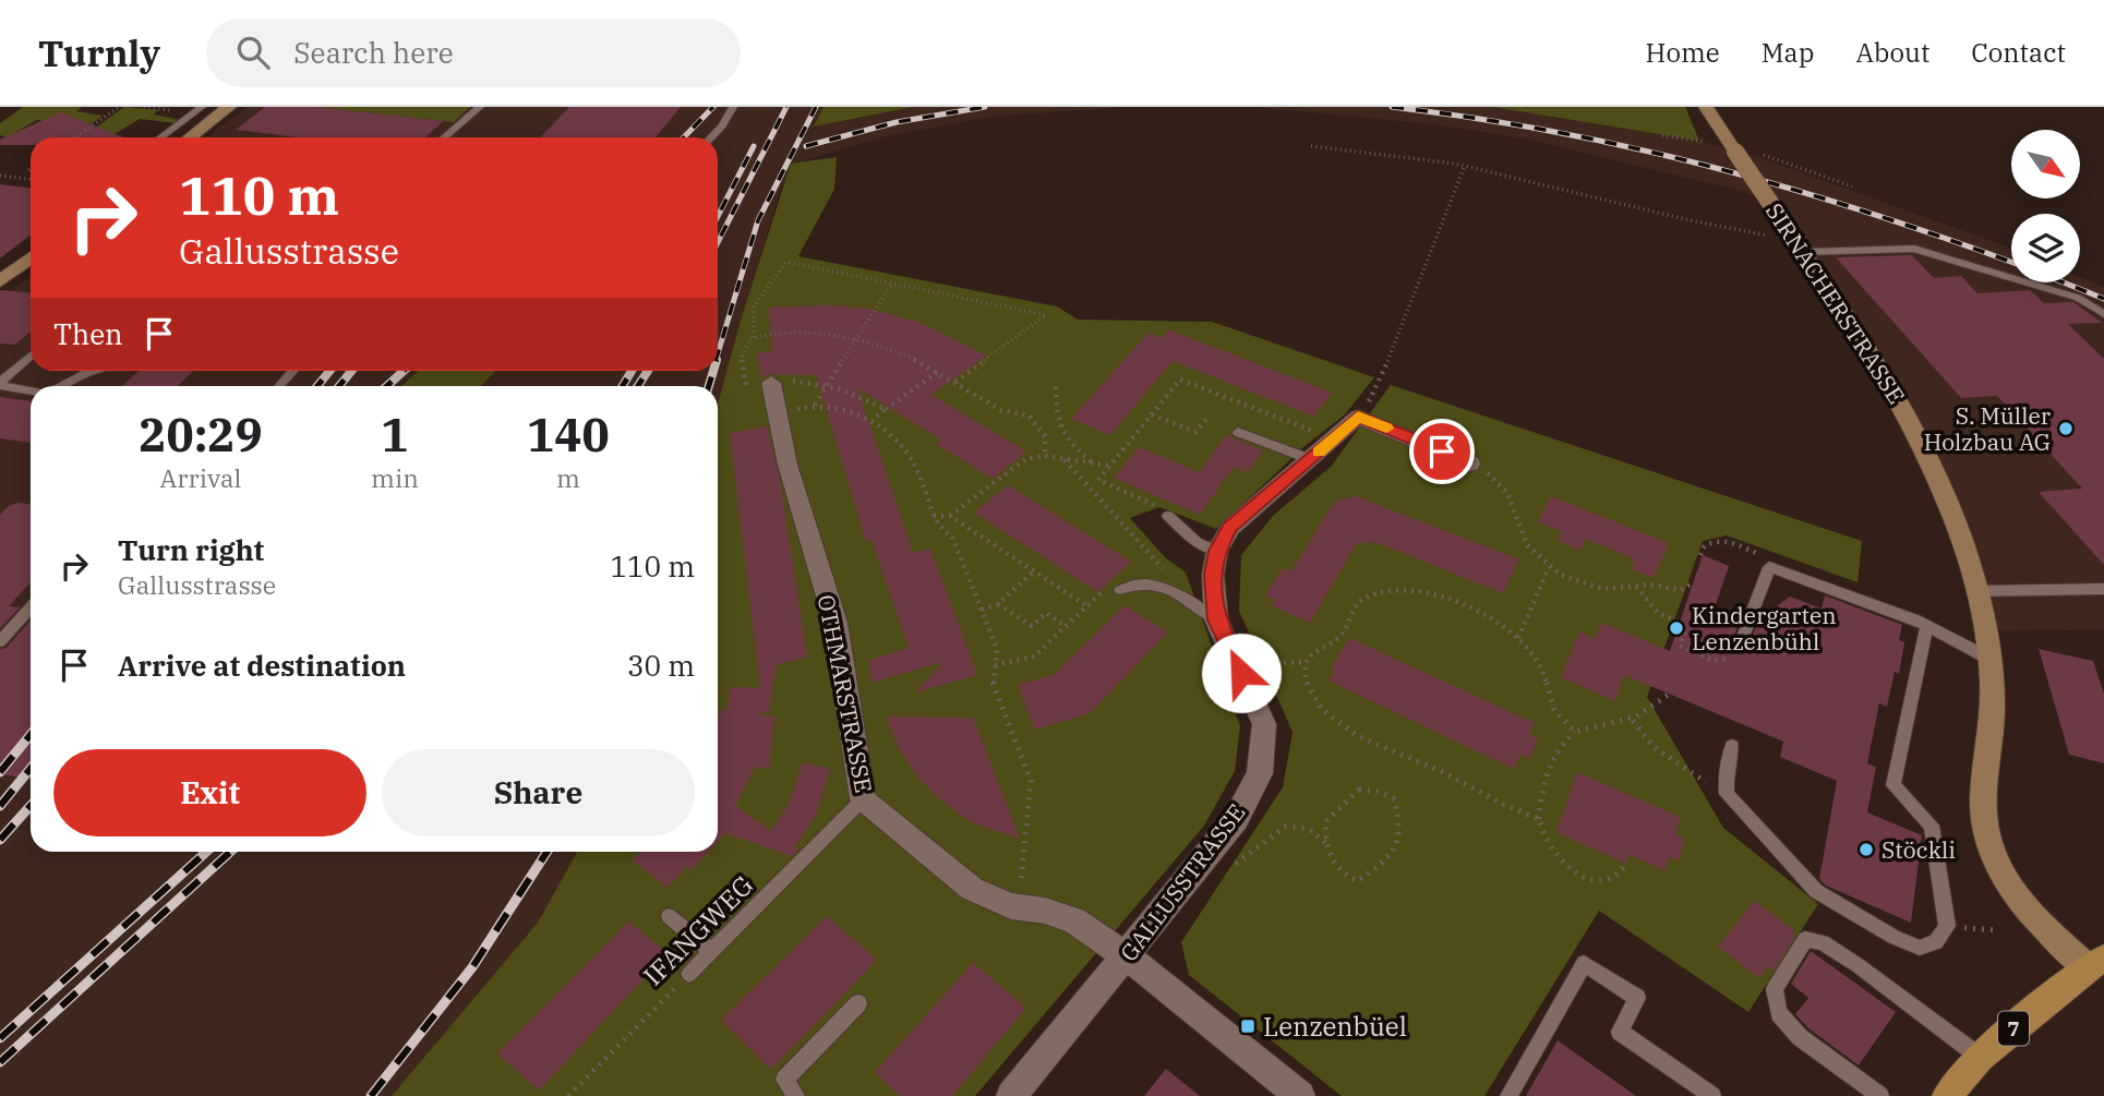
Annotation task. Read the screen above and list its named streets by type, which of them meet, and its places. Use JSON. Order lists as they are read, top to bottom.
{
  "streets": {
    "main road": ["SIRNACHERSTRASSE", "7"],
    "street": ["OTHMARSTRASSE", "GALLUSSTRASSE"],
    "lane": ["IFANGWEG"]
  },
  "crossings": [
    ["SIRNACHERSTRASSE", "7"],
    ["OTHMARSTRASSE", "GALLUSSTRASSE"],
    ["OTHMARSTRASSE", "IFANGWEG"]
  ],
  "places": {
    "other": ["S. Müller Holzbau AG", "Kindergarten Lenzenbühl", "Stöckli"],
    "transit": ["Lenzenbüel"]
  },
  "north": "bottom right",
  "page": {
    "header": "Turnly",
    "search": "Search here",
    "nav": [
      "Home",
      "Map",
      "About",
      "Contact"
    ],
    "turn": ["110 m", "Gallusstrasse"],
    "then": "Then",
    "eta": [
      "20:29",
      "Arrival",
      "1",
      "min",
      "140",
      "m"
    ],
    "list": [
      {
        "name": "Turn right",
        "note": "Gallusstrasse",
        "value": "110 m"
      },
      {
        "name": "Arrive at destination",
        "value": "30 m"
      }
    ],
    "buttons": ["Exit", "Share"]
  }
}
